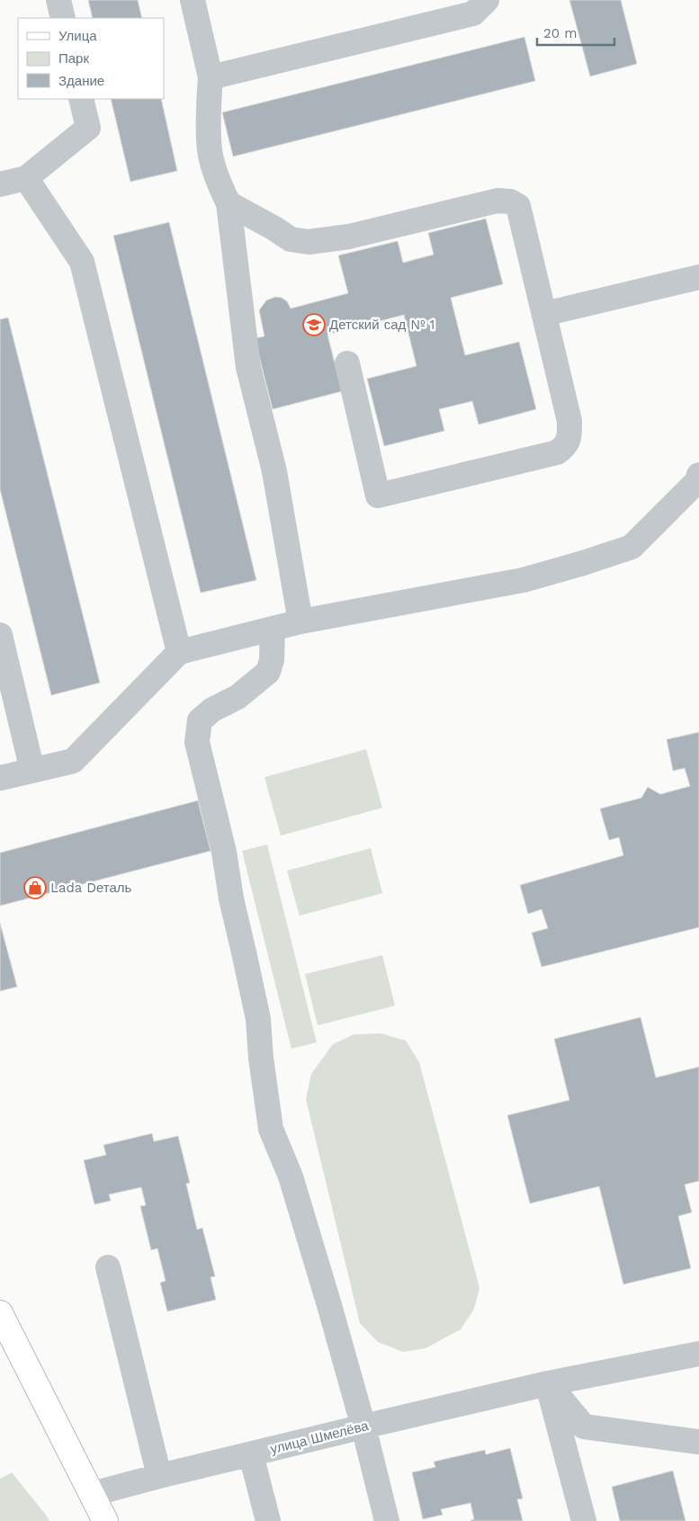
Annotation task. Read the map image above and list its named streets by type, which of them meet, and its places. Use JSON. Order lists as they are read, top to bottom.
{
  "streets": {
    "street": ["улица Шмелёва"]
  },
  "places": {
    "school or university": ["Детский сад № 1"],
    "shop": ["Lada Dеталь"]
  },
  "legend": ["Улица", "Парк", "Здание"],
  "scale_bar": "20 m"
}
